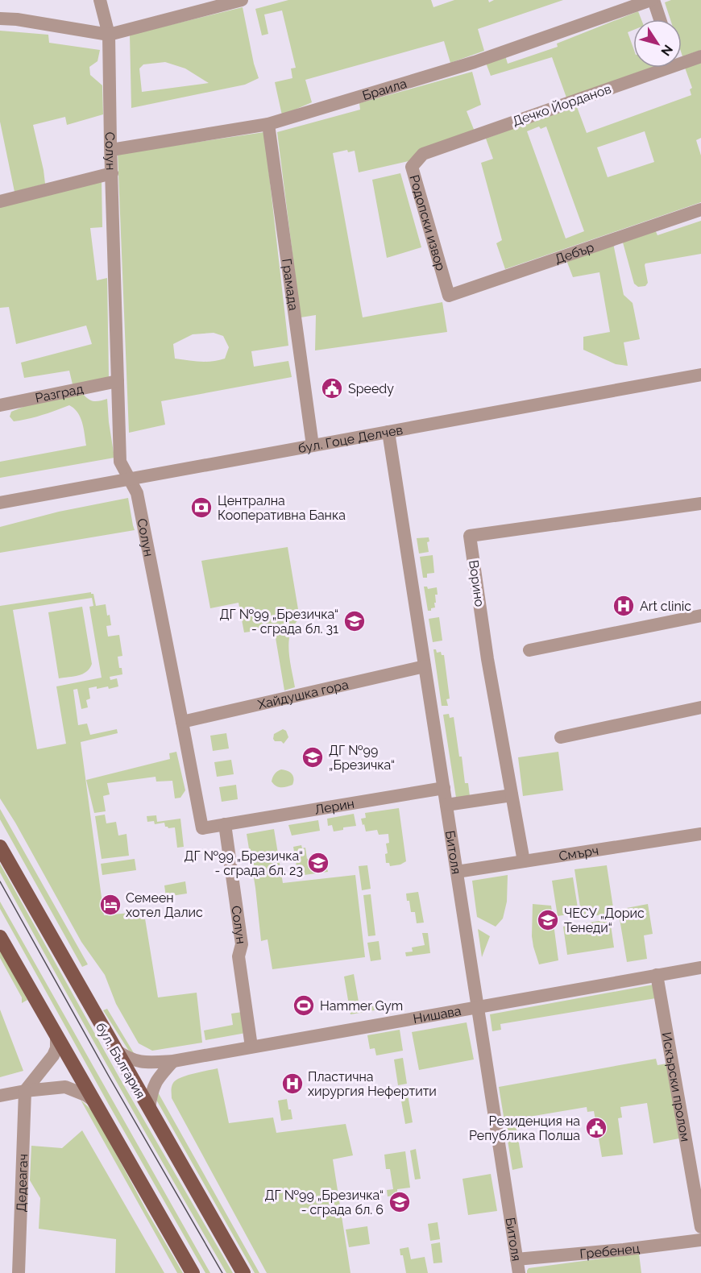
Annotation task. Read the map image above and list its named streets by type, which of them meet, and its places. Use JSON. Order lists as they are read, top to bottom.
{
  "streets": {
    "main road": ["бул. България"],
    "street": [
      "Браила",
      "Дечко Йорданов",
      "Солун",
      "Родопски извор",
      "Дебър",
      "Грамада",
      "Разград",
      "бул. Гоце Делчев",
      "Ворино",
      "Хайдушка гора",
      "Лерин",
      "Битоля",
      "Смърч",
      "Нишава",
      "Искърски пролом",
      "Дедеагач",
      "Гребенец"
    ]
  },
  "crossings": [
    ["Браила", "Солун"],
    ["Браила", "Грамада"],
    ["Дечко Йорданов", "Родопски извор"],
    ["Солун", "Разград"],
    ["Солун", "бул. Гоце Делчев"],
    ["Солун", "Хайдушка гора"],
    ["Солун", "Лерин"],
    ["Солун", "Нишава"],
    ["Родопски извор", "Дебър"],
    ["Грамада", "бул. Гоце Делчев"],
    ["бул. Гоце Делчев", "Битоля"],
    ["Хайдушка гора", "Битоля"],
    ["Лерин", "Битоля"],
    ["Битоля", "Смърч"],
    ["Битоля", "Нишава"],
    ["Битоля", "Гребенец"],
    ["Нишава", "бул. България"],
    ["Нишава", "Искърски пролом"]
  ],
  "places": {
    "public building": ["Speedy", "Резиденция на Република Полша"],
    "bank": ["Централна Кооперативна Банка"],
    "hospital": ["Art clinic", "Пластична хирургия Нефертити"],
    "school or university": [
      "ДГ №99 „Брезичка“ - сграда бл. 31",
      "ДГ №99 „Брезичка“",
      "ДГ №99 „Брезичка“ - сграда бл. 23",
      "ЧЕСУ „Дорис Тенеди“",
      "ДГ №99 „Брезичка“ - сграда бл. 6"
    ],
    "hotel": ["Семеен хотел Далис"],
    "sports": ["Hammer Gym"]
  },
  "north": "bottom right"
}
